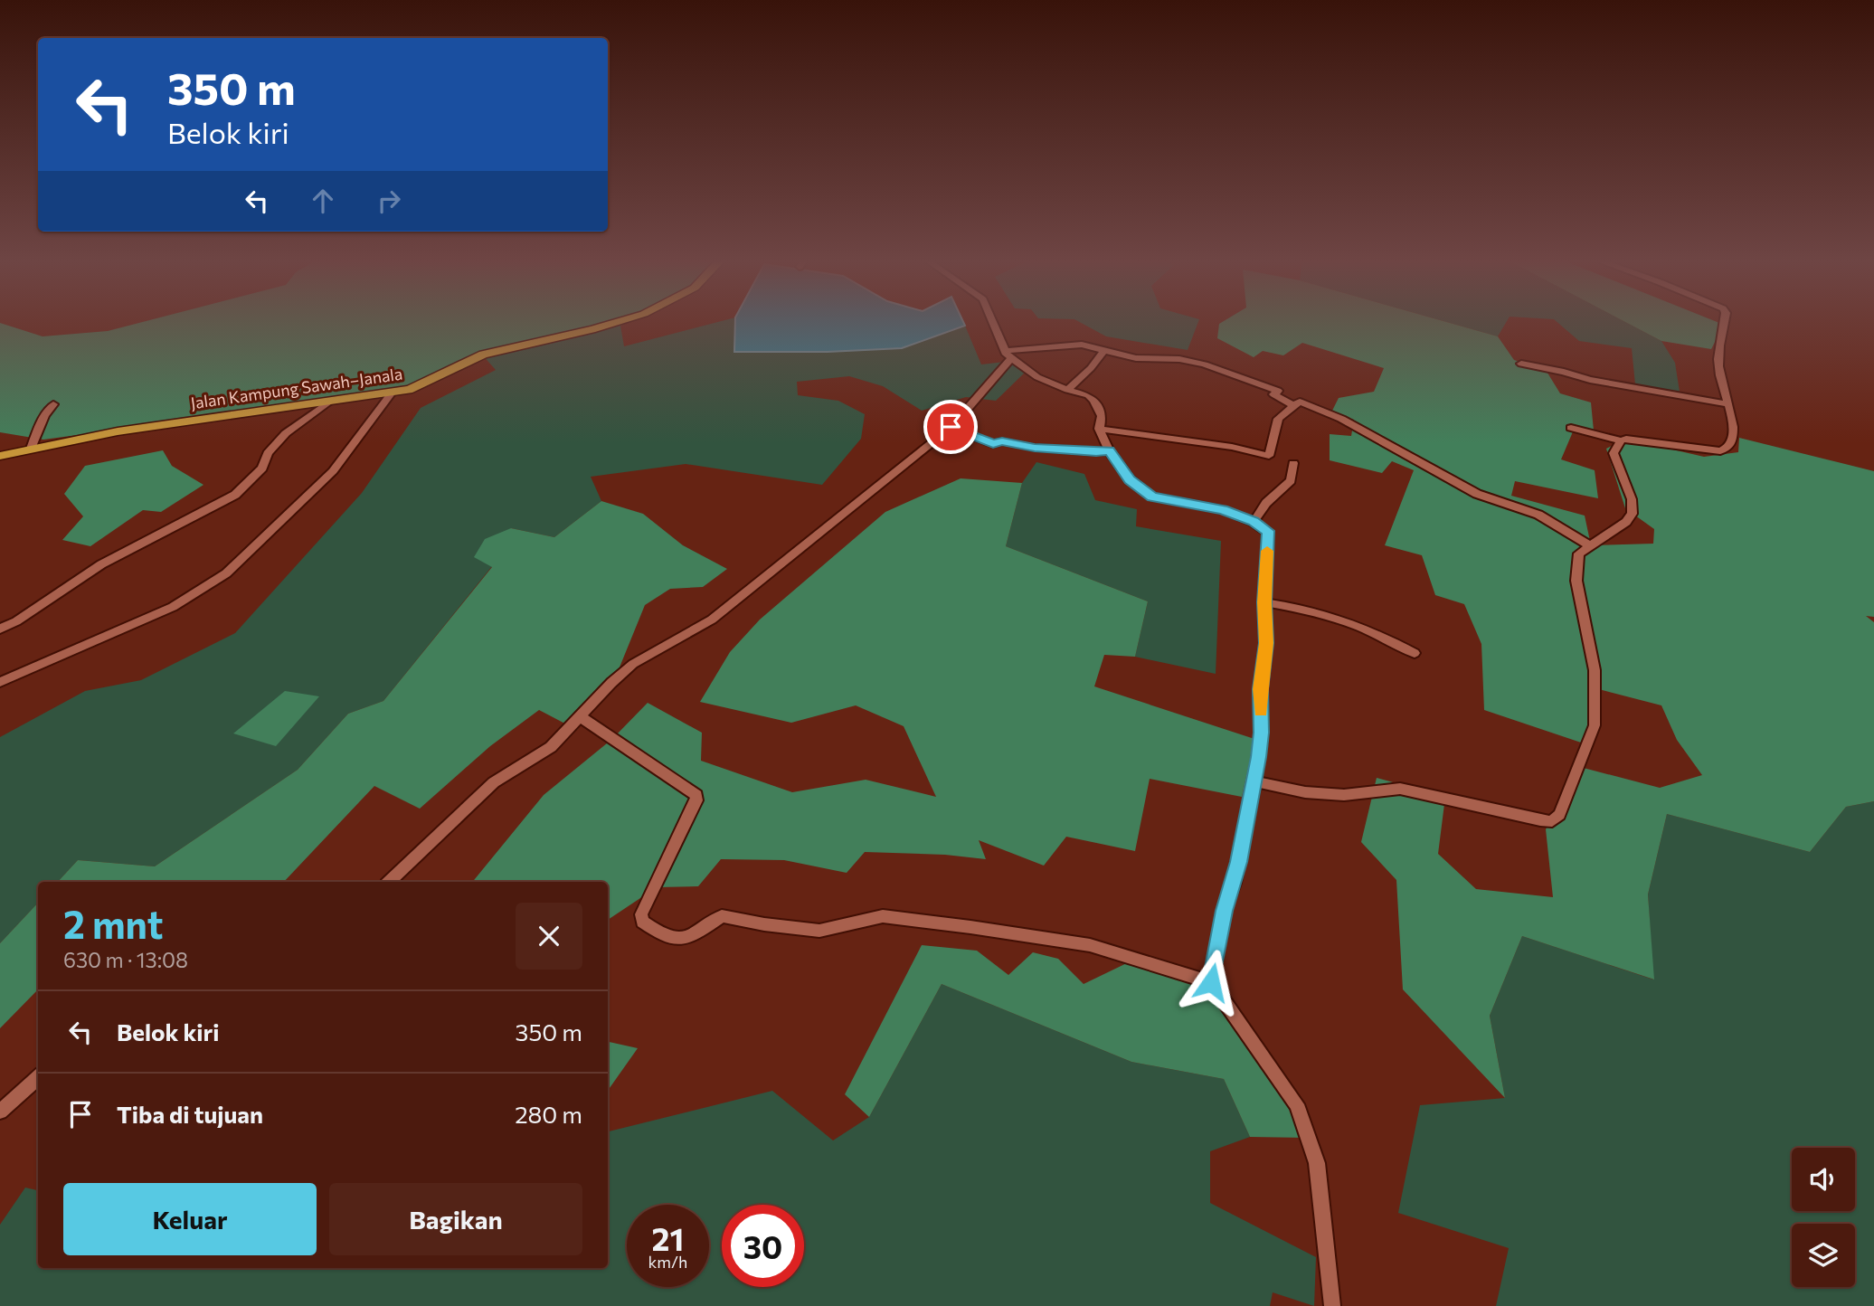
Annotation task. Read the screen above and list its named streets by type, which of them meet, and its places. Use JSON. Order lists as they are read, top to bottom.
{
  "streets": {
    "main road": ["Jalan Kampung Sawah–Janala"]
  },
  "page": {
    "turn": ["350 m", "Belok kiri"],
    "heading": ["2 mnt", "630 m · 13:08"],
    "list": [
      {
        "name": "Belok kiri",
        "value": "350 m"
      },
      {
        "name": "Tiba di tujuan",
        "value": "280 m"
      }
    ],
    "buttons": ["Keluar", "Bagikan"],
    "speed": "21 km/h",
    "limit": "30"
  }
}
